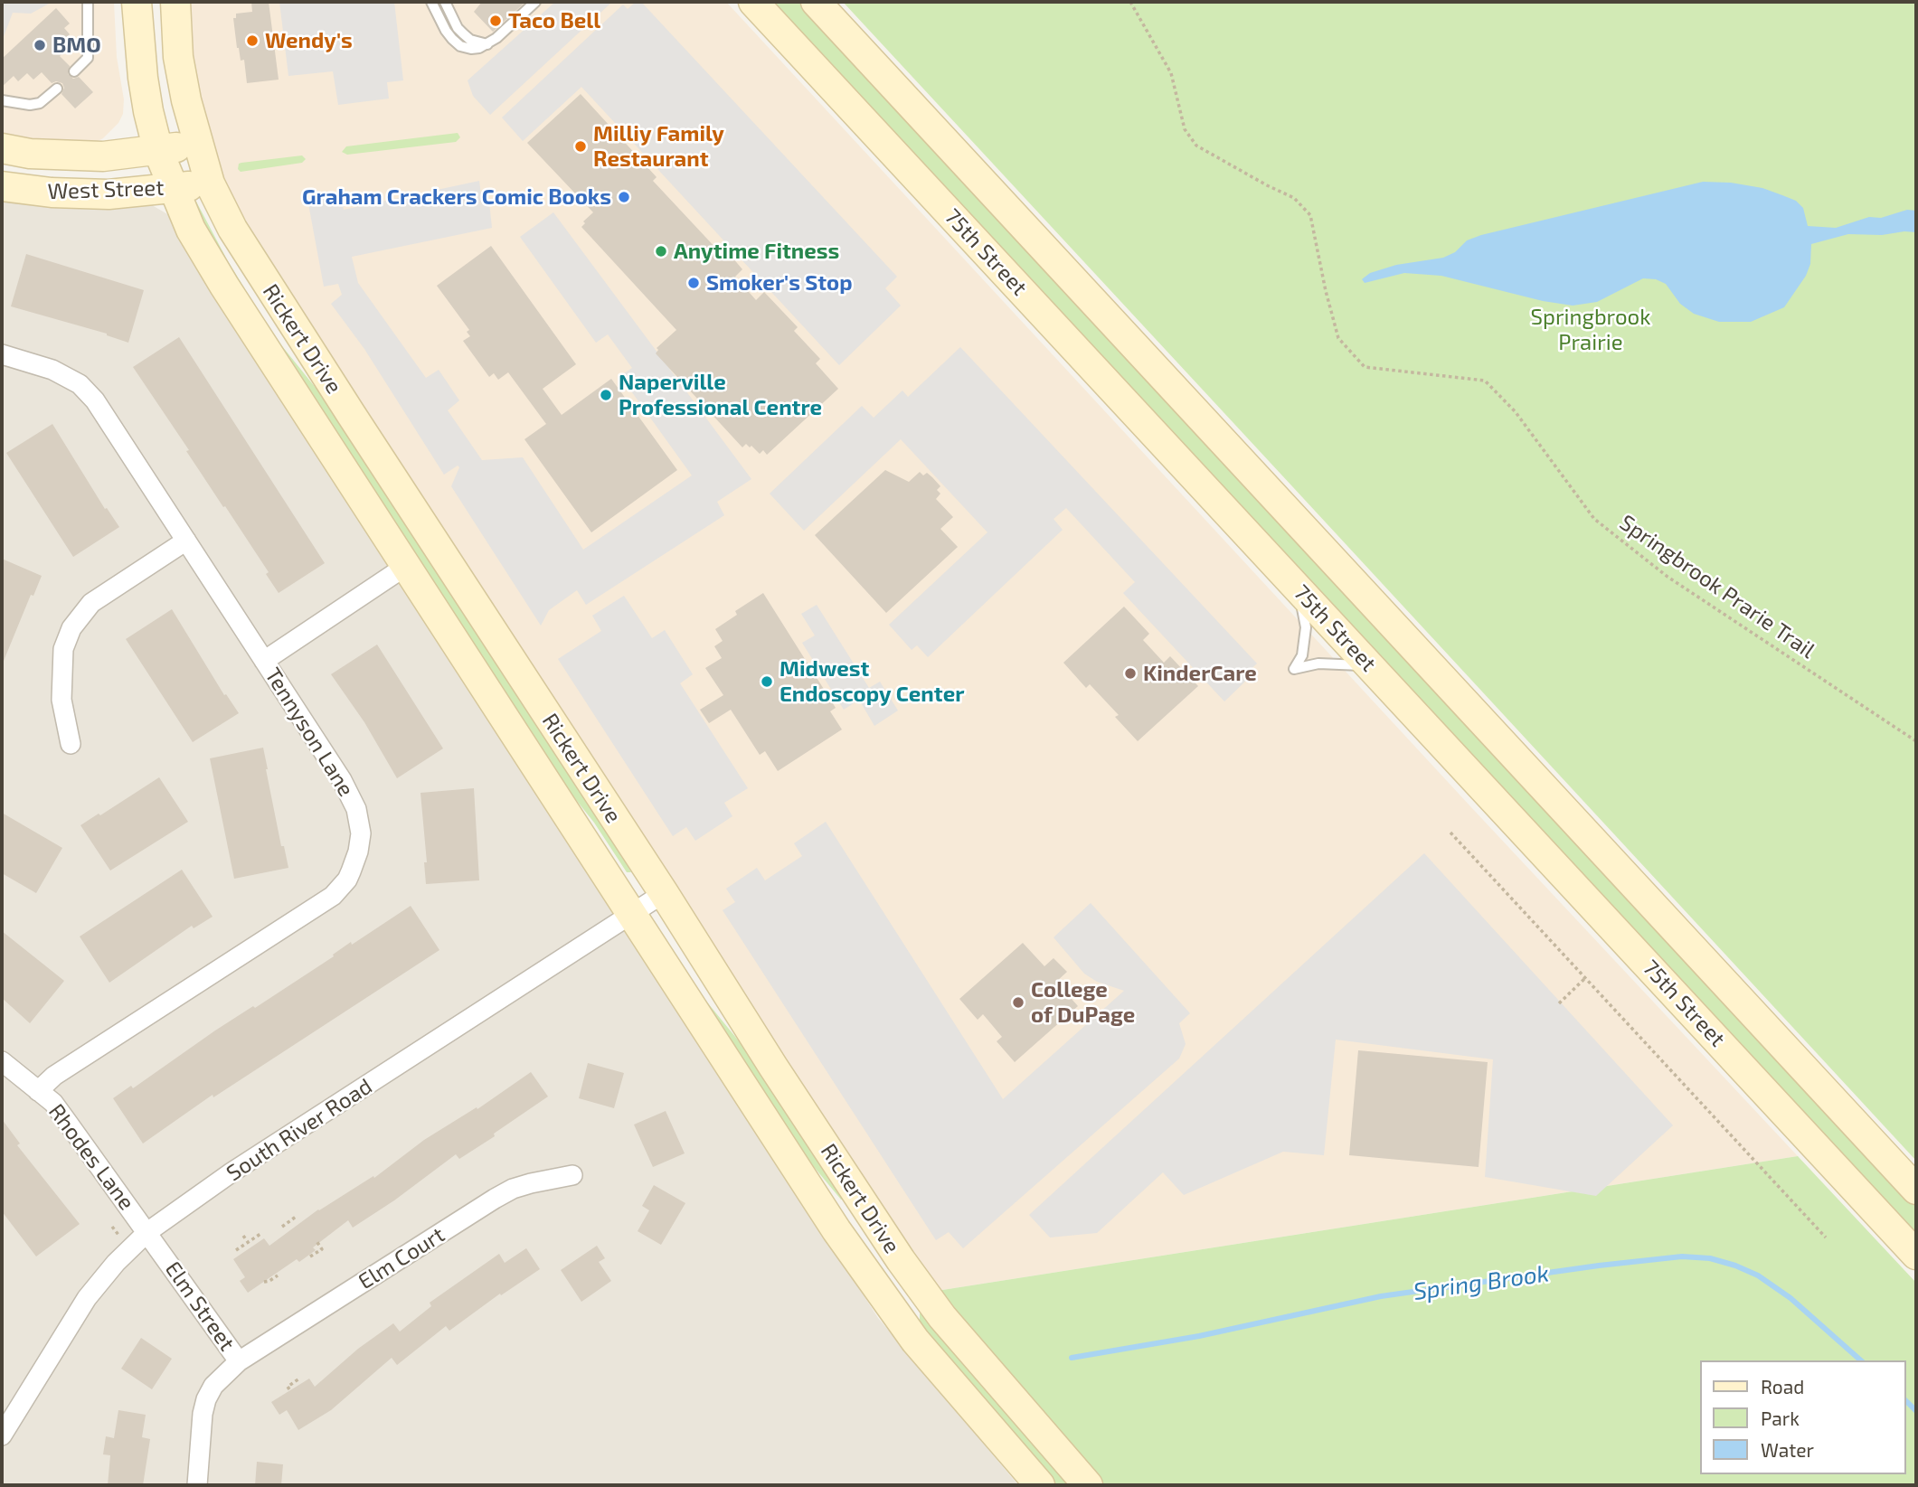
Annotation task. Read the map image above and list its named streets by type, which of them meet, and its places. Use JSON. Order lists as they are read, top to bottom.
{
  "streets": {
    "street": [
      "West Street",
      "75th Street",
      "Rickert Drive",
      "Tennyson Lane",
      "South River Road",
      "Rhodes Lane",
      "Elm Court",
      "Elm Street"
    ],
    "path": ["Springbrook Prarie Trail"]
  },
  "crossings": [
    ["West Street", "Rickert Drive"],
    ["Rickert Drive", "South River Road"],
    ["Tennyson Lane", "Rhodes Lane"],
    ["South River Road", "Rhodes Lane"],
    ["South River Road", "Elm Street"],
    ["Rhodes Lane", "Elm Street"],
    ["Elm Court", "Elm Street"]
  ],
  "water": ["Spring Brook"],
  "parks": ["Springbrook Prairie"],
  "places": [
    "Taco Bell",
    "Wendy's",
    "BMO",
    "Milliy Family Restaurant",
    "Graham Crackers Comic Books",
    "Anytime Fitness",
    "Smoker's Stop",
    "Naperville Professional Centre",
    "KinderCare",
    "Midwest Endoscopy Center",
    "College of DuPage"
  ],
  "legend": ["Road", "Park", "Water"]
}
